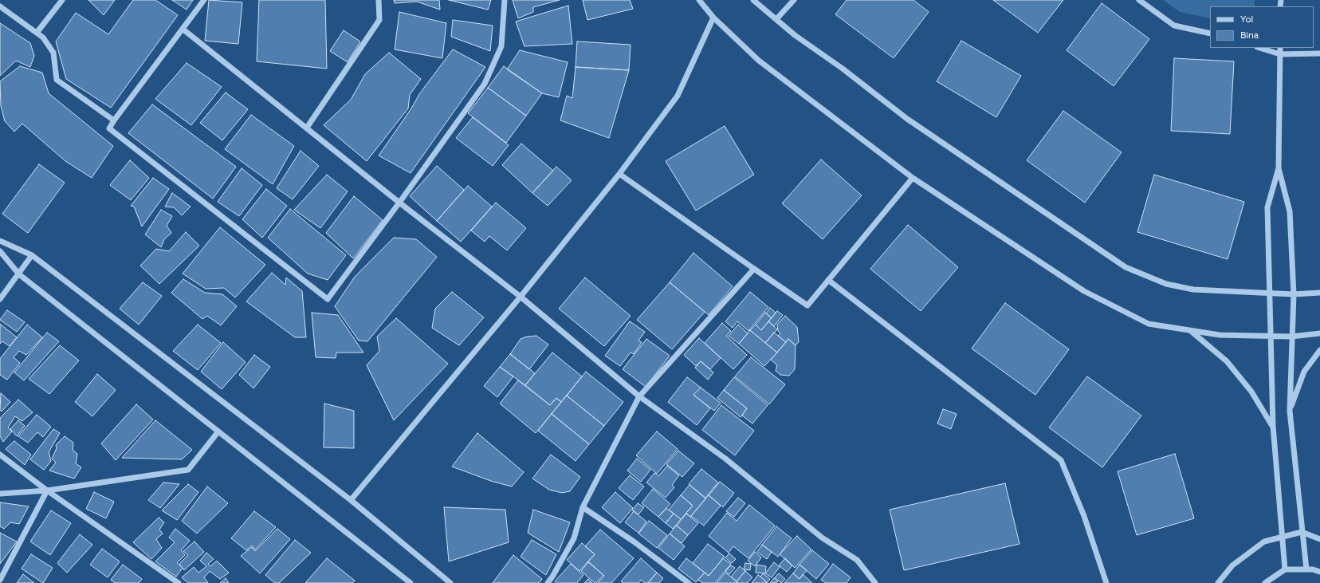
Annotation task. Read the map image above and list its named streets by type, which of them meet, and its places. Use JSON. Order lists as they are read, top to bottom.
{
  "legend": ["Yol", "Bina"]
}
